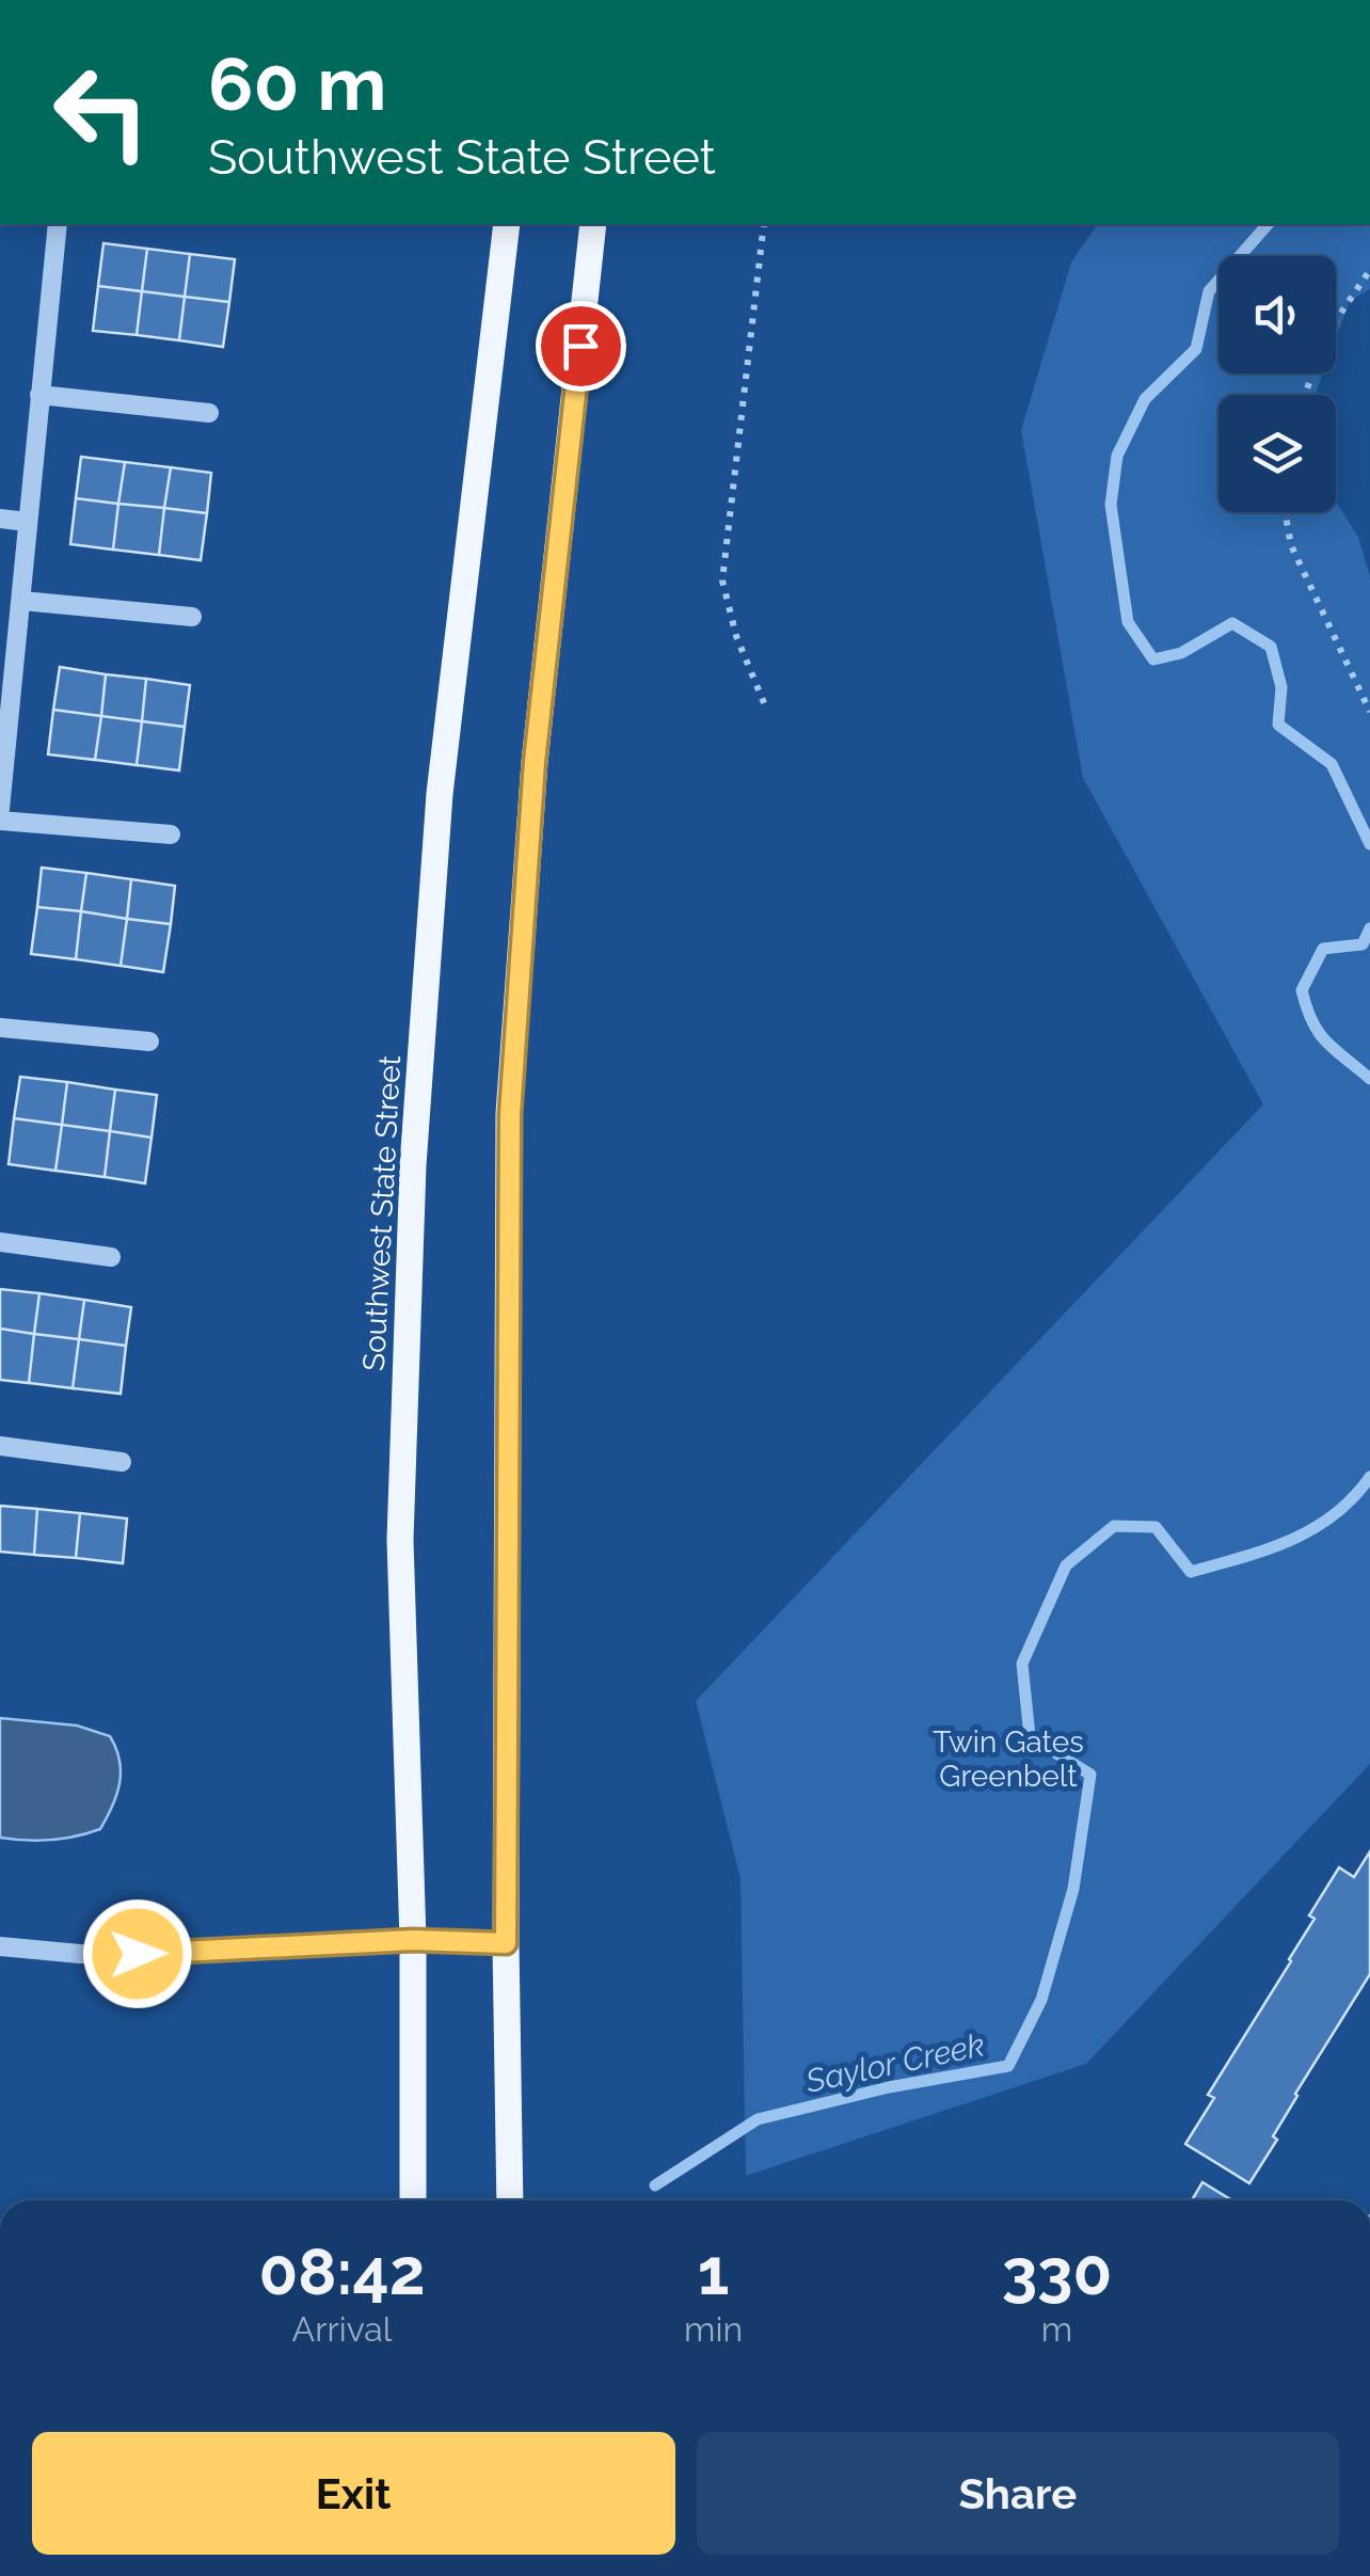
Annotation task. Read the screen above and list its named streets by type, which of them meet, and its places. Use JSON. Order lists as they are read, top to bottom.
{
  "streets": {
    "main road": ["Southwest State Street"]
  },
  "water": ["Saylor Creek"],
  "parks": ["Twin Gates Greenbelt"],
  "page": {
    "turn": ["60 m", "Southwest State Street"],
    "eta": [
      "08:42",
      "Arrival",
      "1",
      "min",
      "330",
      "m"
    ],
    "buttons": ["Exit", "Share"]
  }
}
